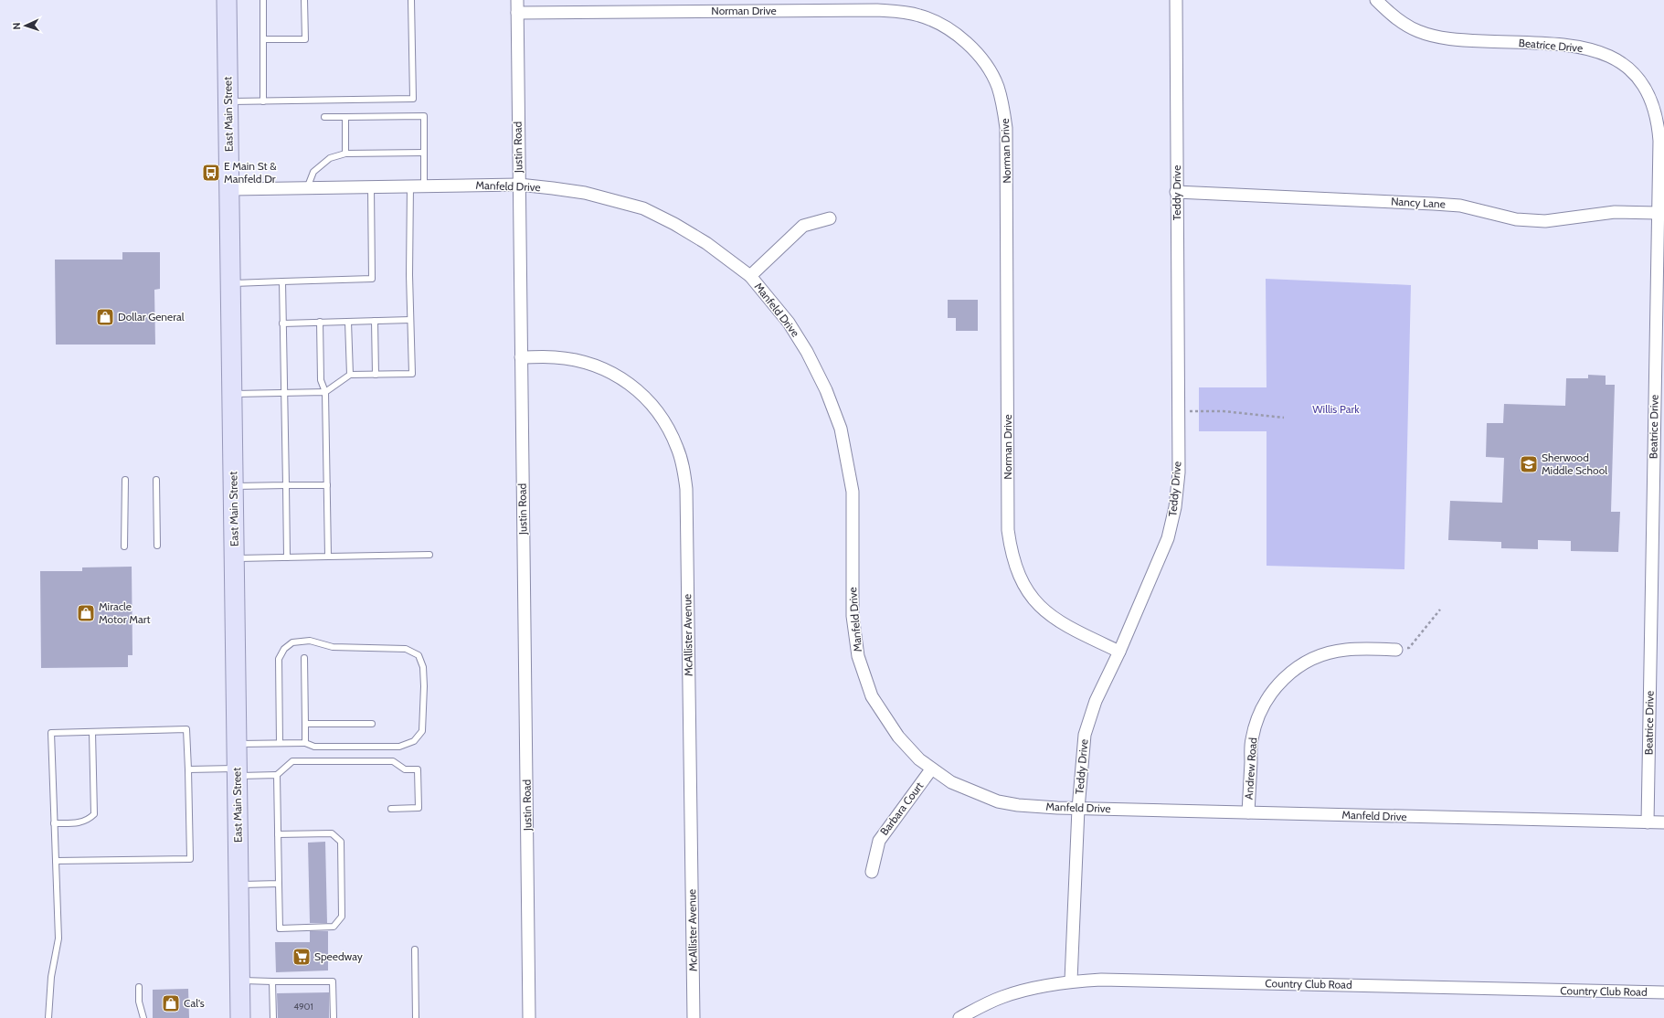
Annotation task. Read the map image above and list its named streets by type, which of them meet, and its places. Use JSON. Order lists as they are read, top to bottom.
{
  "streets": {
    "main road": ["East Main Street"],
    "street": [
      "Norman Drive",
      "Beatrice Drive",
      "Justin Road",
      "Manfeld Drive",
      "Teddy Drive",
      "Nancy Lane",
      "McAllister Avenue",
      "Andrew Road",
      "Barbara Court",
      "Country Club Road"
    ]
  },
  "crossings": [
    ["Norman Drive", "Justin Road"],
    ["Norman Drive", "Teddy Drive"],
    ["Beatrice Drive", "Manfeld Drive"],
    ["Beatrice Drive", "Nancy Lane"],
    ["East Main Street", "Manfeld Drive"],
    ["Justin Road", "Manfeld Drive"],
    ["Justin Road", "McAllister Avenue"],
    ["Manfeld Drive", "Teddy Drive"],
    ["Manfeld Drive", "Andrew Road"],
    ["Manfeld Drive", "Barbara Court"],
    ["Teddy Drive", "Nancy Lane"],
    ["Teddy Drive", "Country Club Road"]
  ],
  "parks": ["Willis Park"],
  "places": {
    "bus stop": ["E Main St & Manfeld Dr"],
    "shop": ["Dollar General", "Miracle Motor Mart", "Cal's"],
    "school or university": ["Sherwood Middle School"],
    "supermarket": ["Speedway"]
  },
  "house_numbers": ["4901"],
  "north": "left"
}
